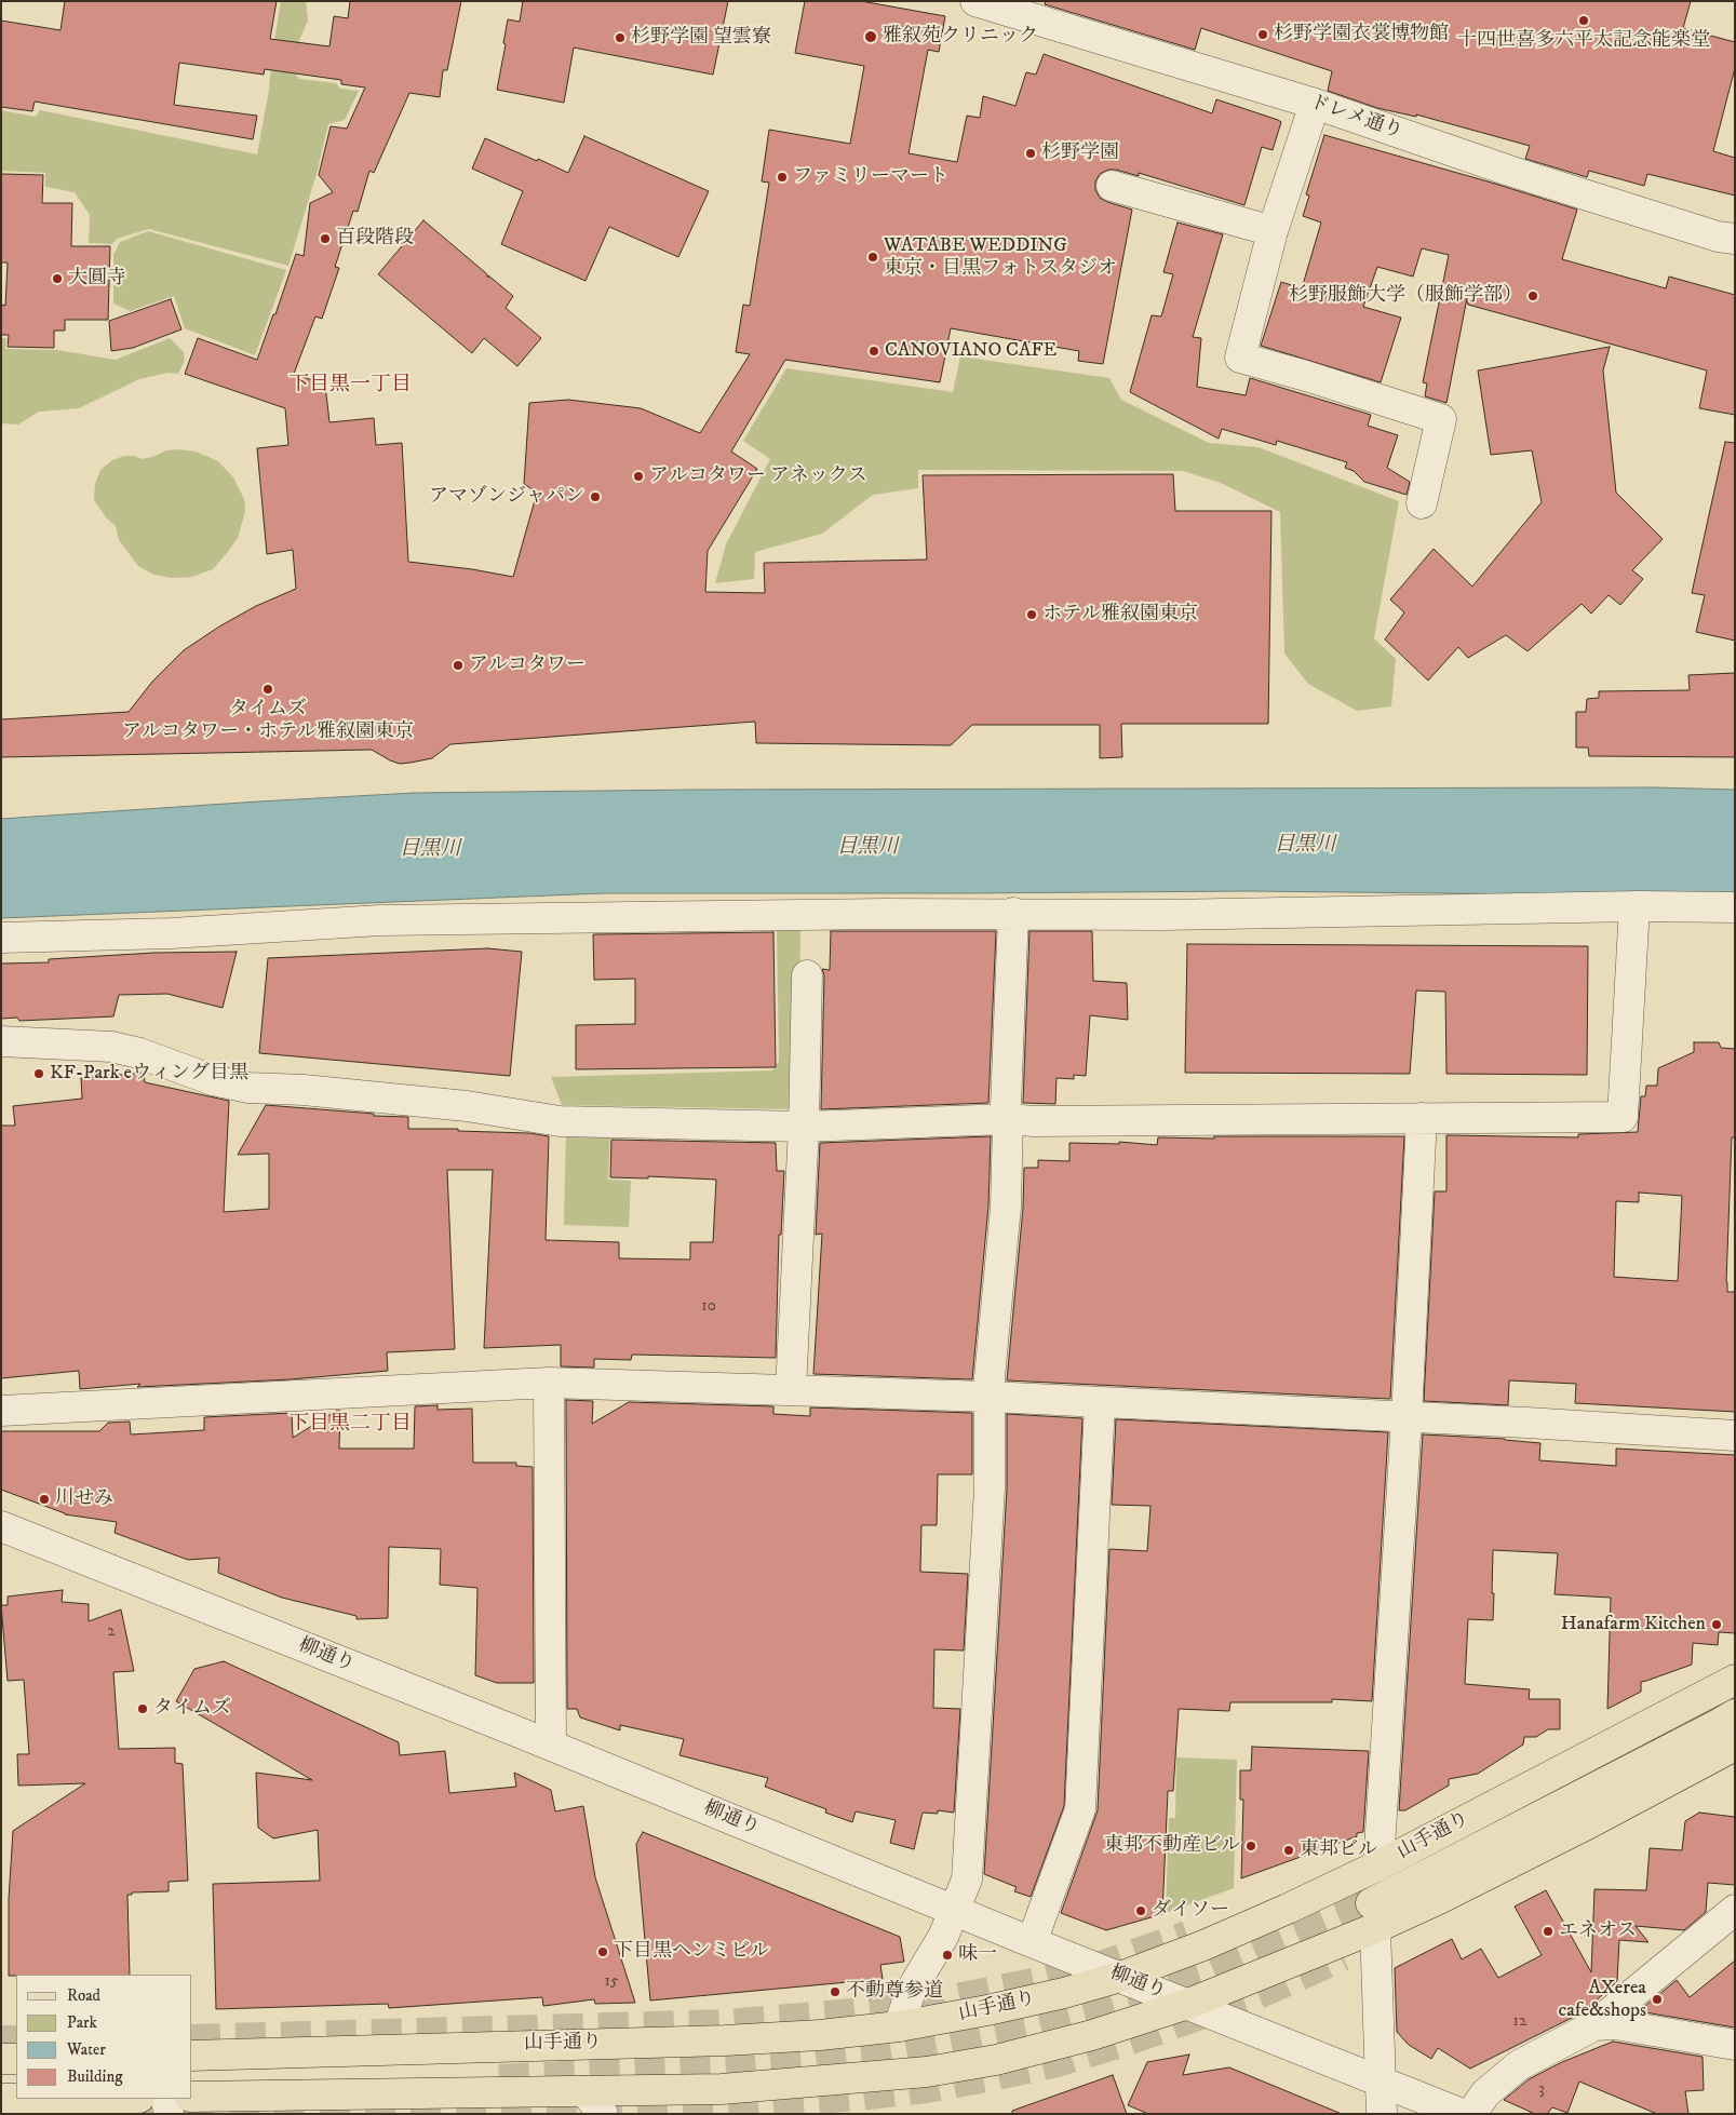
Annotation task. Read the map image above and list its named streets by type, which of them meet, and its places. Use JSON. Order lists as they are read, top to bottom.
{
  "streets": {
    "main road": ["山手通り"],
    "street": ["ドレメ通り", "柳通り"]
  },
  "crossings": [
    ["柳通り", "山手通り"]
  ],
  "districts": ["下目黒一丁目", "下目黒二丁目"],
  "water": ["目黒川"],
  "places": [
    "十四世喜多六平太記念能楽堂",
    "杉野学園衣裳博物館",
    "雅叙苑クリニック",
    "杉野学園 望雲寮",
    "杉野学園",
    "ファミリーマート",
    "百段階段",
    "WATABE WEDDING 東京・目黒フォトスタジオ",
    "大圓寺",
    "杉野服飾大学（服飾学部）",
    "CANOVIANO CAFE",
    "アルコタワー アネックス",
    "アマゾンジャパン",
    "ホテル雅叙園東京",
    "アルコタワー",
    "タイムズ アルコタワー・ホテル雅叙園東京",
    "KF-Park eウィング目黒",
    "川せみ",
    "Hanafarm Kitchen",
    "タイムズ",
    "東邦不動産ビル",
    "東邦ビル",
    "ダイソー",
    "エネオス",
    "下目黒ヘンミビル",
    "味一",
    "不動尊参道",
    "AXerea cafe&shops"
  ],
  "house_numbers": [
    "10",
    "2",
    "15",
    "12",
    "3"
  ],
  "legend": [
    "Road",
    "Park",
    "Water",
    "Building"
  ]
}
